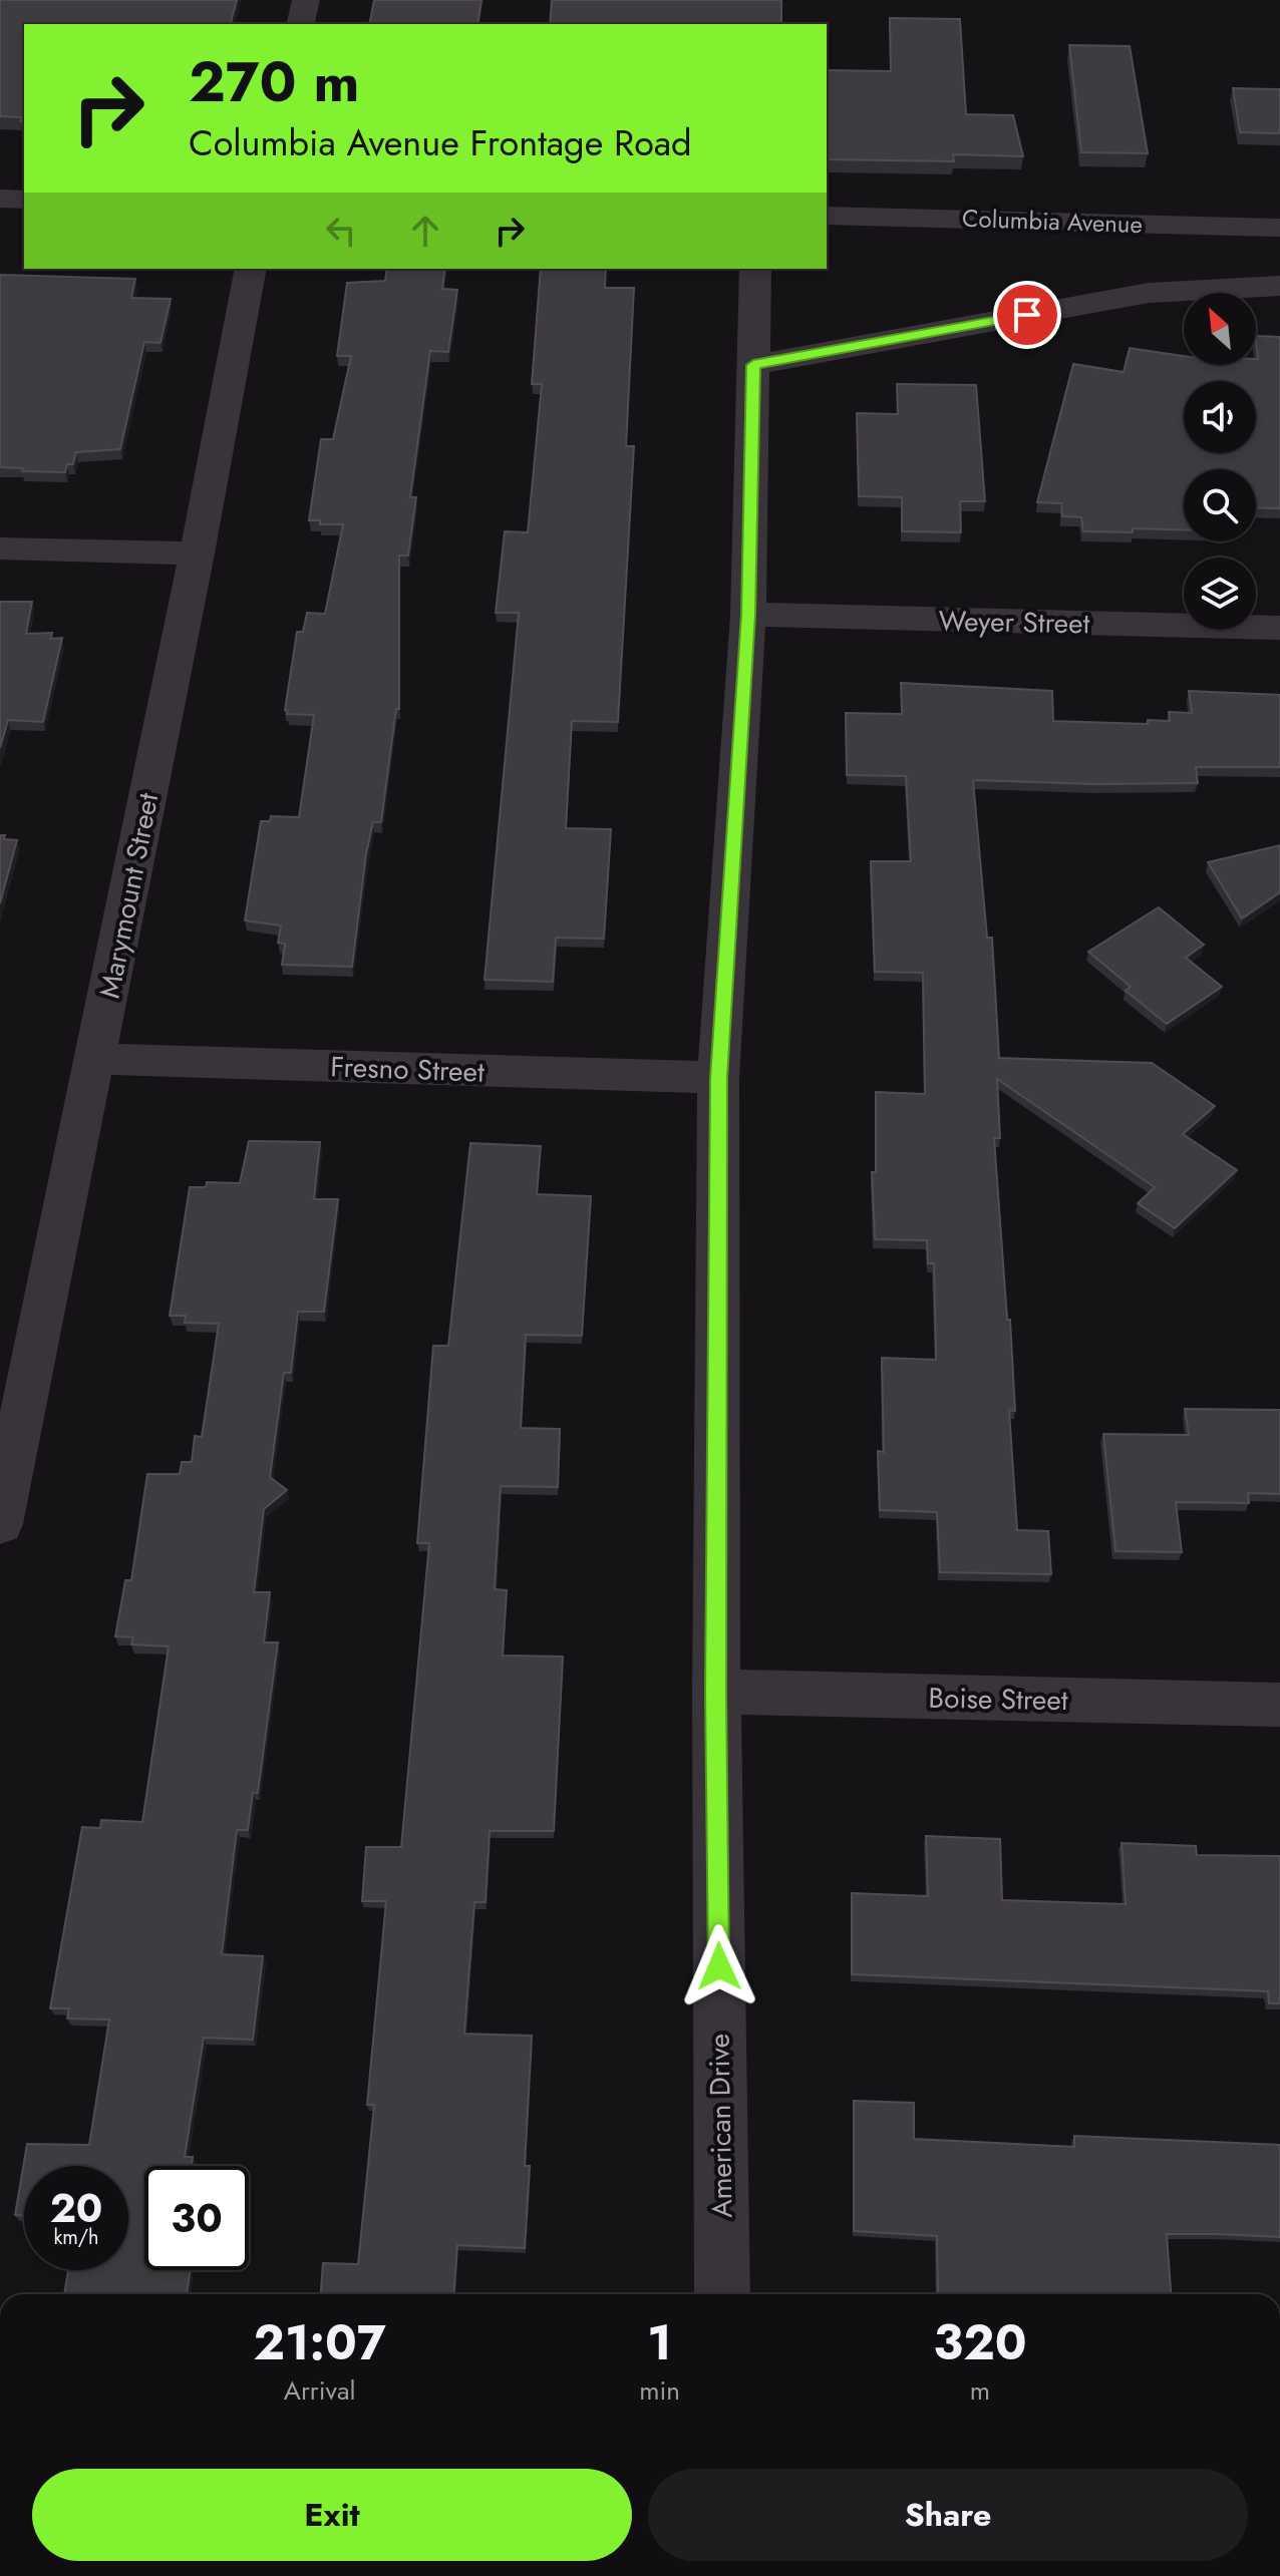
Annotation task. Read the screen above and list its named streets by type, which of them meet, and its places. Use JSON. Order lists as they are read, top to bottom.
{
  "streets": {
    "street": [
      "Columbia Avenue",
      "Weyer Street",
      "Marymount Street",
      "Fresno Street",
      "Boise Street",
      "American Drive"
    ]
  },
  "crossings": [
    ["Weyer Street", "American Drive"],
    ["Marymount Street", "Fresno Street"],
    ["Fresno Street", "American Drive"],
    ["Boise Street", "American Drive"]
  ],
  "north": "top left",
  "page": {
    "turn": ["270 m", "Columbia Avenue Frontage Road"],
    "speed": "20 km/h",
    "limit": "30",
    "eta": [
      "21:07",
      "Arrival",
      "1",
      "min",
      "320",
      "m"
    ],
    "buttons": ["Exit", "Share"]
  }
}
